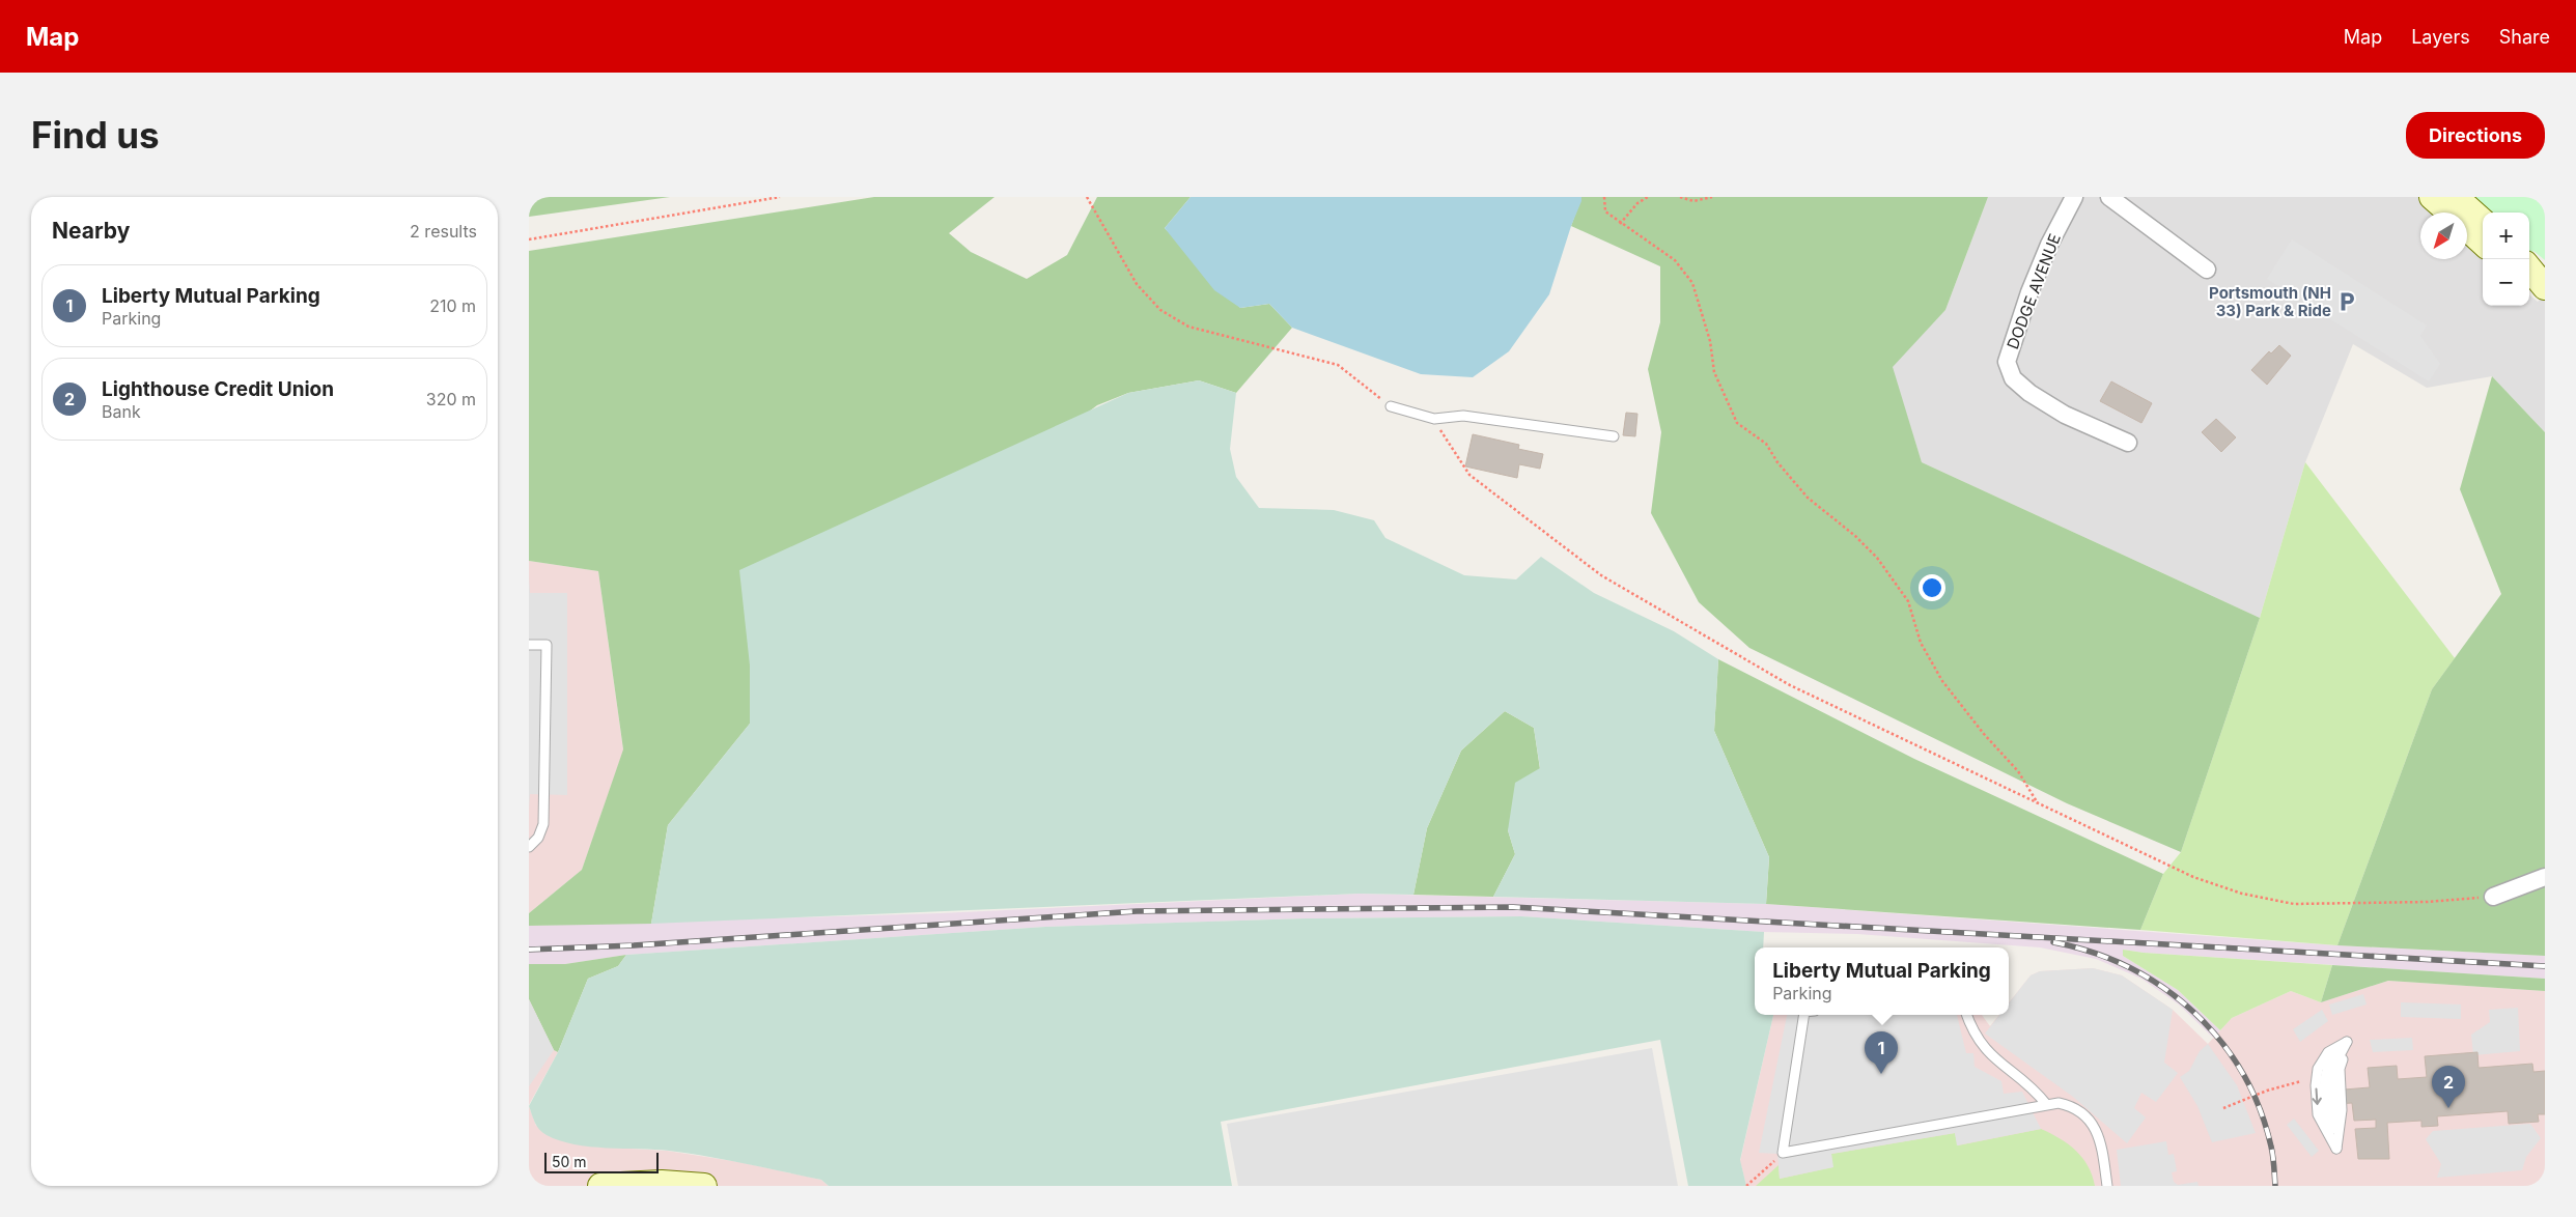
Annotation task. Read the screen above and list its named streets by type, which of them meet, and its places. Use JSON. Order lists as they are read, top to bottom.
{
  "streets": {
    "street": ["DODGE AVENUE"]
  },
  "places": {
    "parking": ["Portsmouth (NH 33) Park & Ride"]
  },
  "scale_bar": "50 m",
  "north": "bottom left",
  "page": {
    "header": "Map",
    "nav": ["Map", "Layers", "Share"],
    "buttons": "Directions",
    "title": "Find us",
    "heading": ["Nearby", "2 results"],
    "map_buttons": ["+", "−"],
    "list": [
      {
        "mark": "1",
        "name": "Liberty Mutual Parking",
        "note": "Parking",
        "value": "210 m"
      },
      {
        "mark": "2",
        "name": "Lighthouse Credit Union",
        "note": "Bank",
        "value": "320 m"
      }
    ],
    "popup": ["Liberty Mutual Parking", "Parking"],
    "pins": ["1", "2"],
    "scale": "50 m"
  }
}
